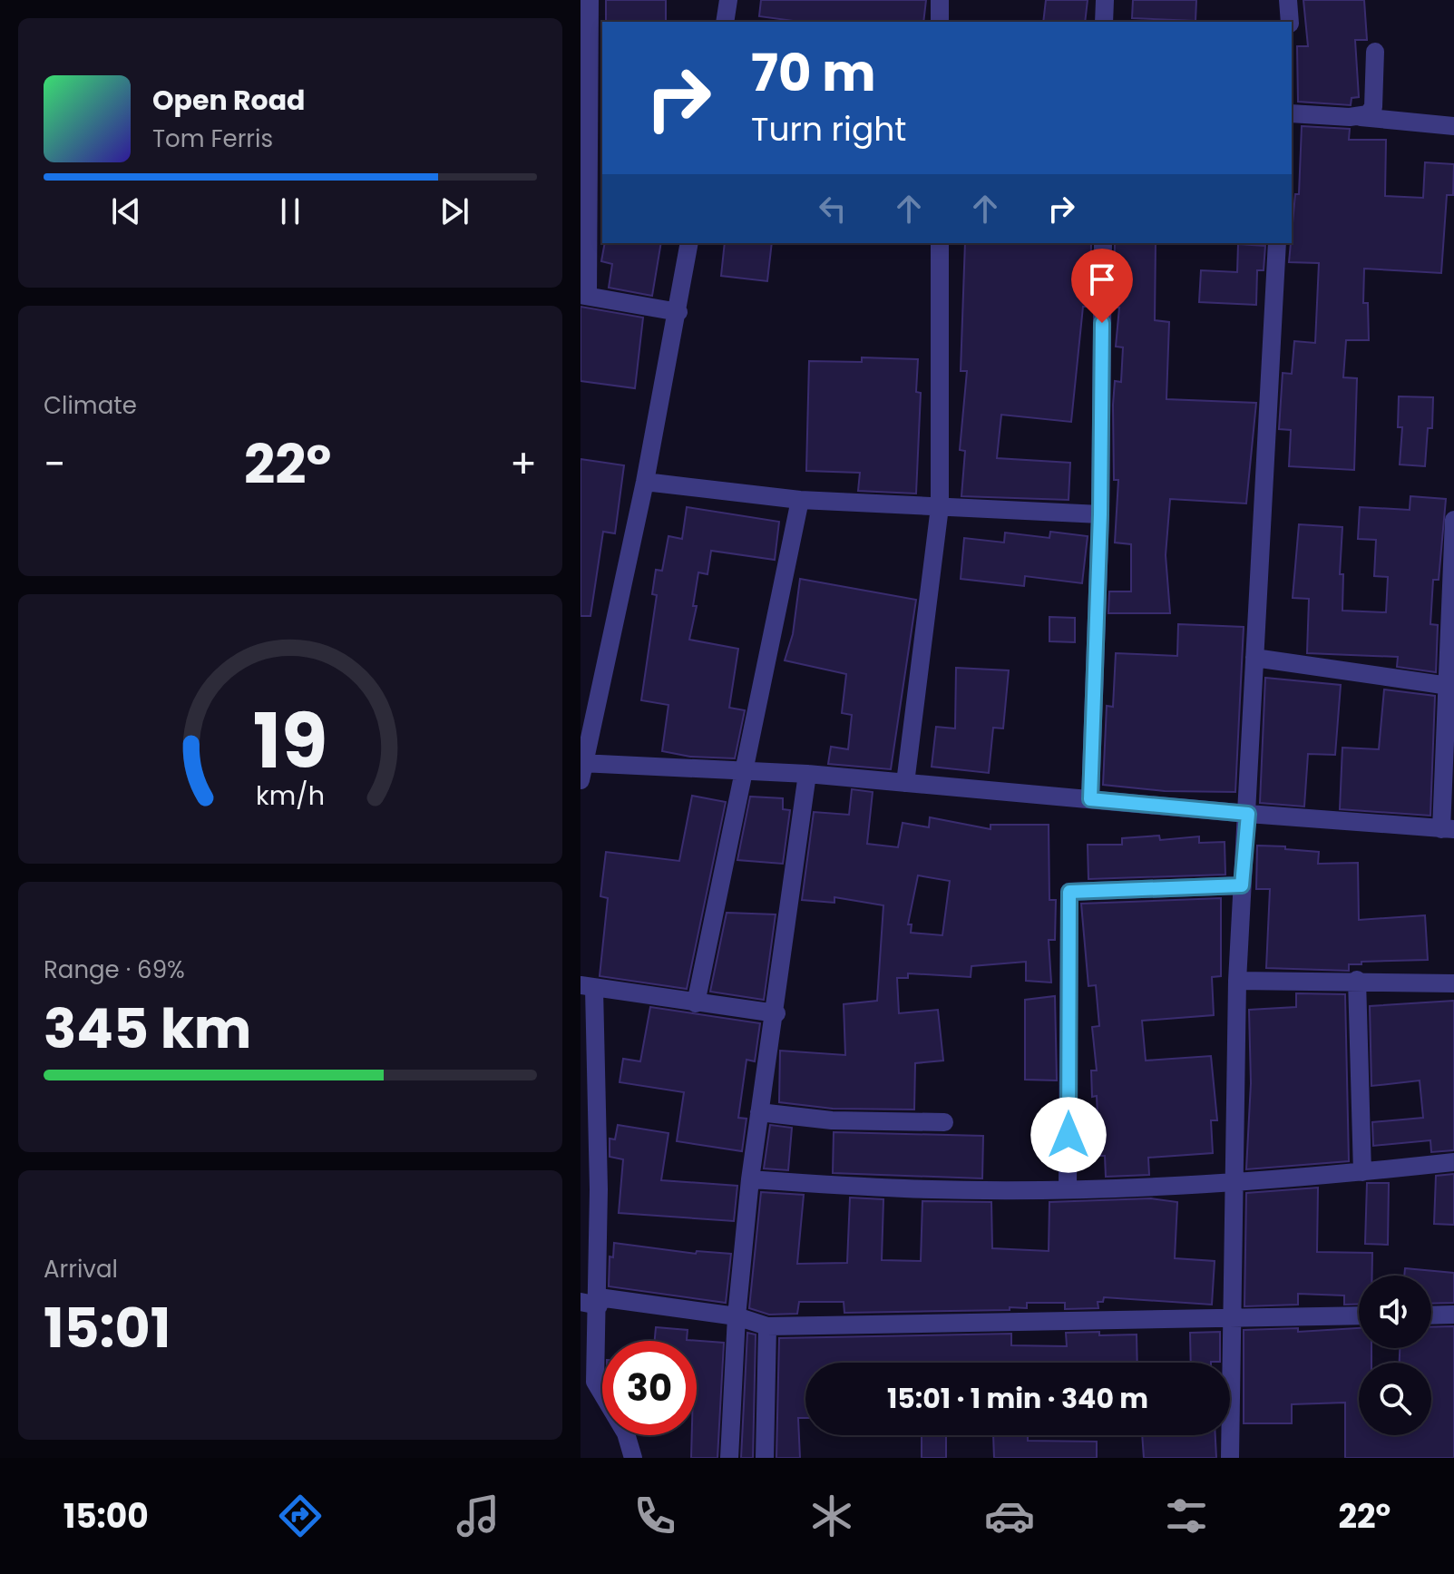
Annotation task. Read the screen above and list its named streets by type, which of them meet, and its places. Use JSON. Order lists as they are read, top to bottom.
{
  "page": {
    "turn": ["70 m", "Turn right"],
    "song": ["Open Road", "Tom Ferris"],
    "tile": [
      "Climate",
      ["Range · 69%", "345 km"],
      ["Arrival", "15:01"]
    ],
    "heat": ["−", "22°", "+"],
    "limit": "30",
    "trip": "15:01 · 1 min · 340 m",
    "tabs": ["15:00", "22°"],
    "gauge": ["19", "km/h"]
  }
}
